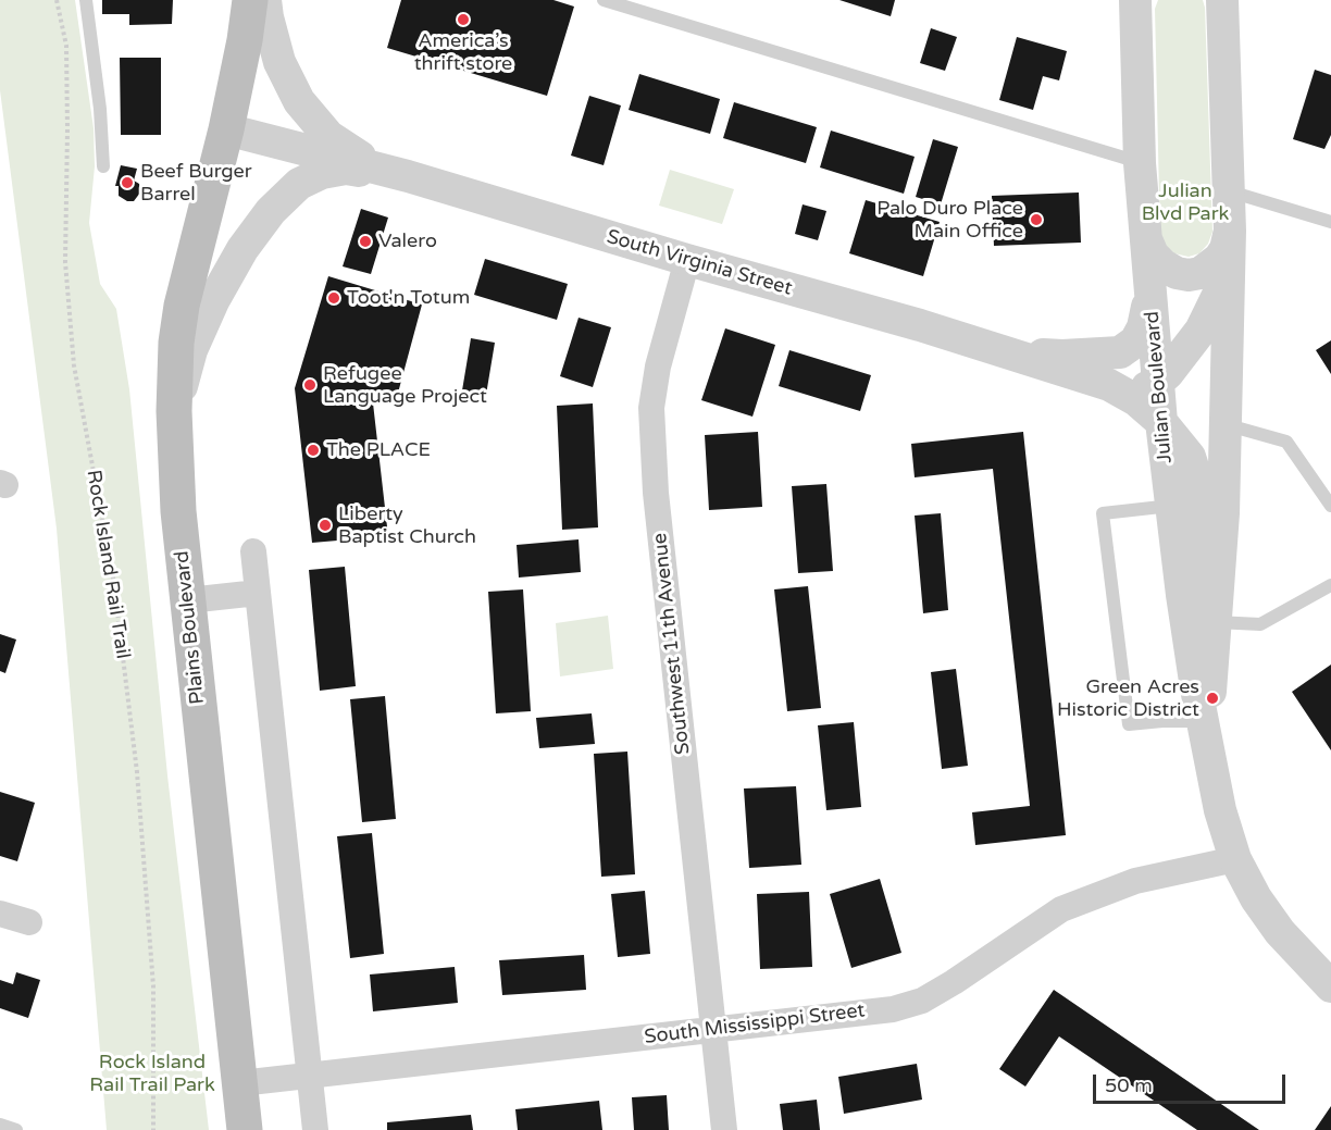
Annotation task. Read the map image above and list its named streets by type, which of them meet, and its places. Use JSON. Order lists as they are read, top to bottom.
{
  "streets": {
    "main road": ["Plains Boulevard"],
    "street": [
      "South Virginia Street",
      "Julian Boulevard",
      "Southwest 11th Avenue",
      "South Mississippi Street"
    ],
    "path": ["Rock Island Rail Trail"]
  },
  "crossings": [
    ["South Virginia Street", "Julian Boulevard"],
    ["South Virginia Street", "Plains Boulevard"],
    ["South Virginia Street", "Southwest 11th Avenue"],
    ["Julian Boulevard", "South Mississippi Street"],
    ["Plains Boulevard", "South Mississippi Street"],
    ["Southwest 11th Avenue", "South Mississippi Street"]
  ],
  "parks": ["Julian Blvd Park", "Rock Island Rail Trail Park"],
  "places": [
    "America’s thrift store",
    "Beef Burger Barrel",
    "Palo Duro Place Main Office",
    "Valero",
    "Toot'n Totum",
    "Refugee Language Project",
    "The PLACE",
    "Liberty Baptist Church",
    "Green Acres Historic District"
  ],
  "scale_bar": "50 m"
}
